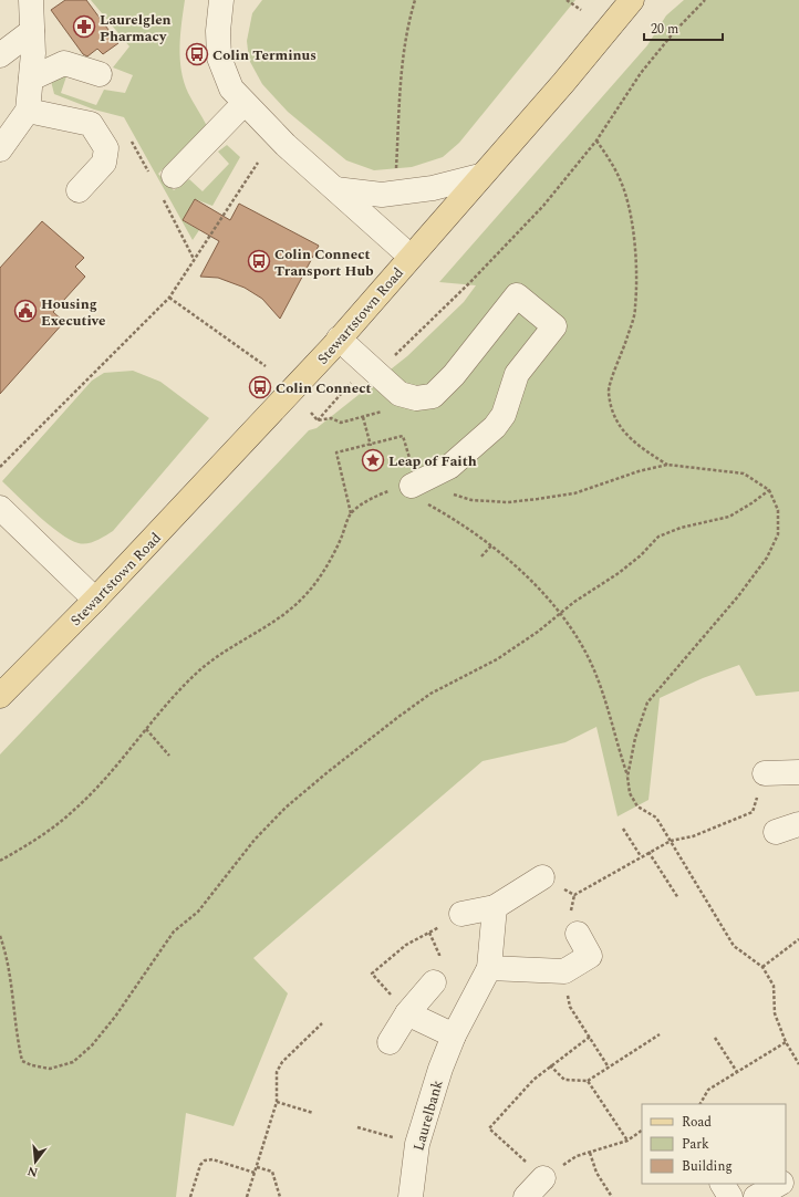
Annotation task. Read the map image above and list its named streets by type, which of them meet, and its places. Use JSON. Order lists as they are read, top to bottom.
{
  "streets": {
    "main road": ["Stewartstown Road"],
    "street": ["Laurelbank"]
  },
  "places": {
    "pharmacy": ["Laurelglen Pharmacy"],
    "bus stop": ["Colin Terminus", "Colin Connect Transport Hub", "Colin Connect"],
    "public building": ["Housing Executive"],
    "place": ["Leap of Faith"]
  },
  "legend": ["Road", "Park", "Building"],
  "scale_bar": "20 m",
  "north": "bottom"
}
